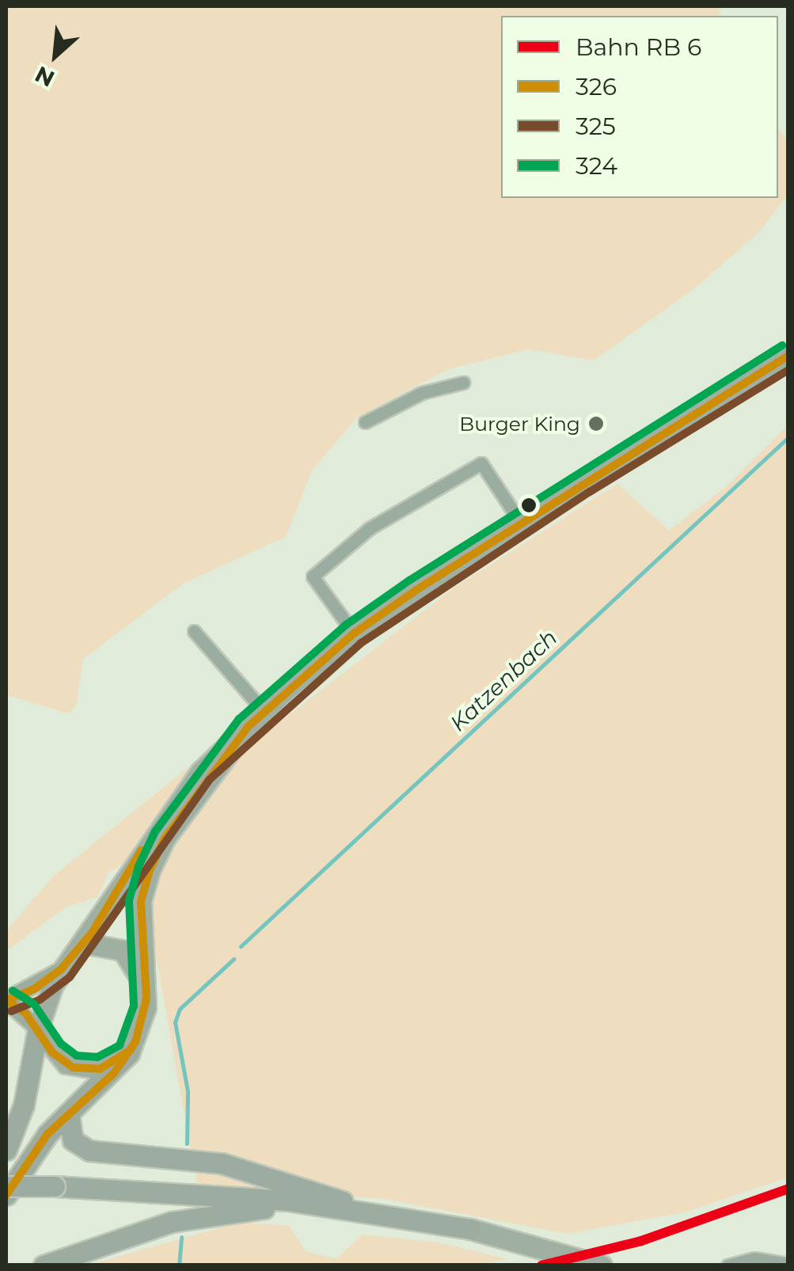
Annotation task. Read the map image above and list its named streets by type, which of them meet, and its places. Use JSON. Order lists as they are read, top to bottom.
{
  "water": ["Katzenbach"],
  "places": ["Burger King"],
  "lines": ["transit line 324", "transit line 326", "transit line 325"],
  "legend": [
    "Bahn RB 6",
    "326",
    "325",
    "324"
  ],
  "north": "bottom left"
}
